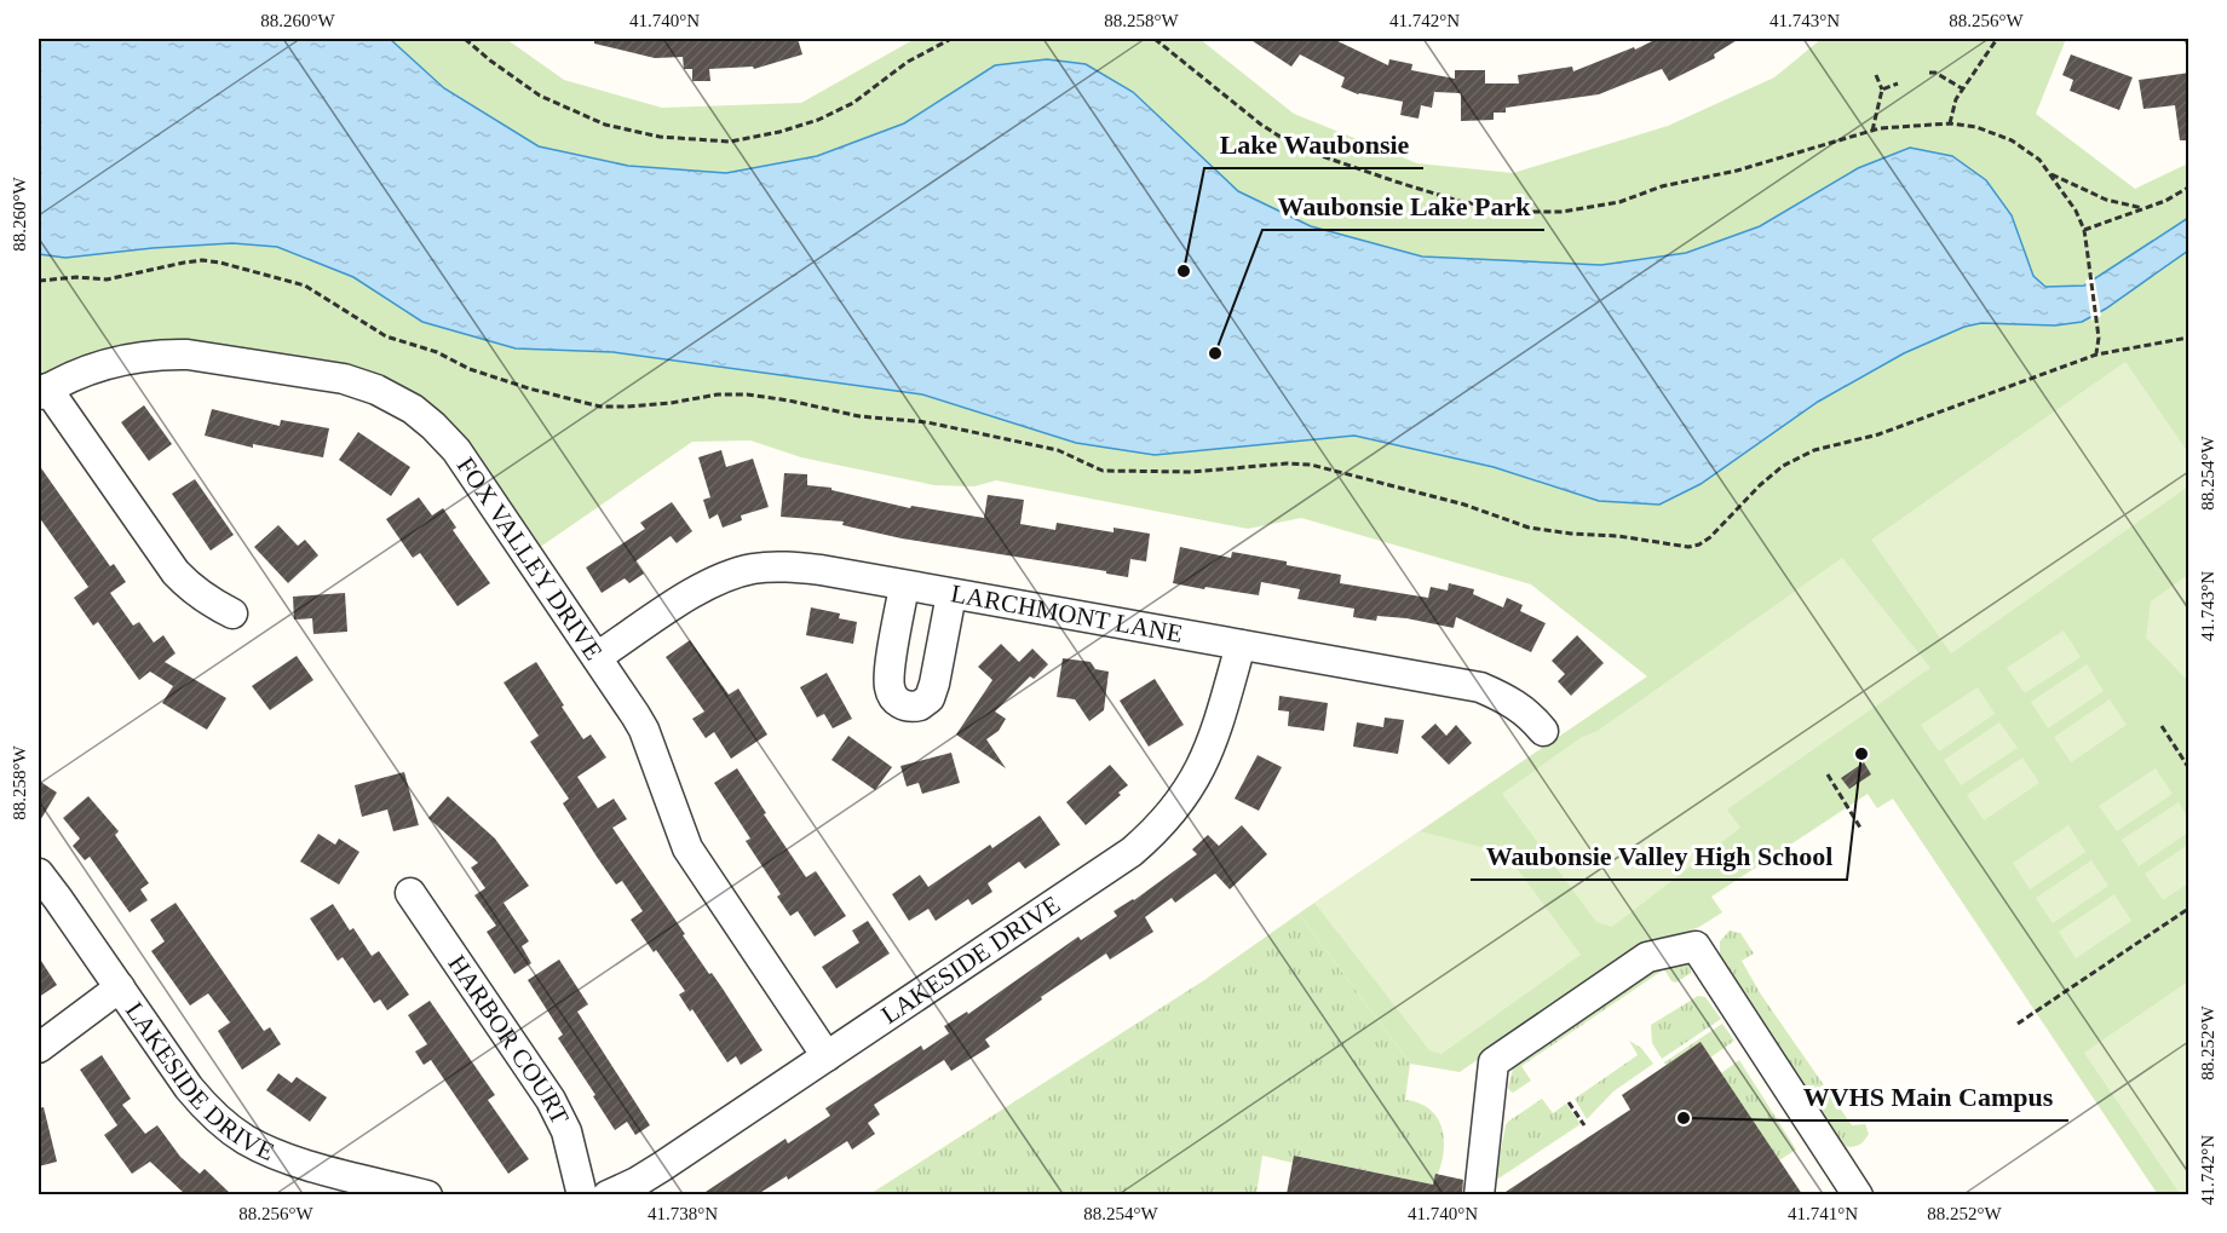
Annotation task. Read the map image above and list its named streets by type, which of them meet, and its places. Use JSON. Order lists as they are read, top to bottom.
{
  "streets": {
    "street": [
      "FOX VALLEY DRIVE",
      "LARCHMONT LANE",
      "LAKESIDE DRIVE",
      "HARBOR COURT"
    ]
  },
  "crossings": [
    ["FOX VALLEY DRIVE", "LARCHMONT LANE"],
    ["FOX VALLEY DRIVE", "LAKESIDE DRIVE"],
    ["LARCHMONT LANE", "LAKESIDE DRIVE"]
  ],
  "places": [
    "Lake Waubonsie",
    "Waubonsie Lake Park",
    "Waubonsie Valley High School",
    "WVHS Main Campus"
  ],
  "coordinates": [
    "88.260°W",
    "41.740°N",
    "88.258°W",
    "41.742°N",
    "41.743°N",
    "88.256°W",
    "88.254°W",
    "88.252°W",
    "41.738°N",
    "41.741°N"
  ]
}
